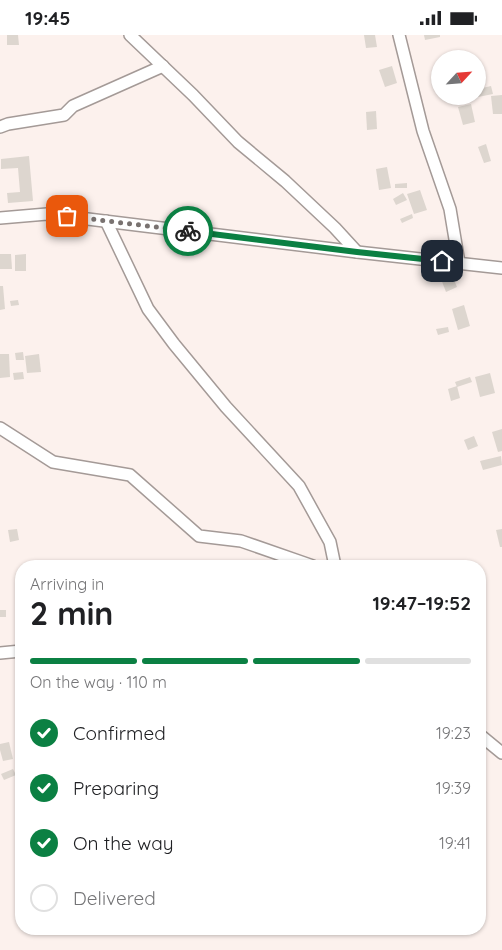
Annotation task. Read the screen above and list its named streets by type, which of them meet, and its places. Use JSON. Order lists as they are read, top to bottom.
{
  "north": "top right",
  "page": {
    "status": "19:45",
    "heading": ["2 min", "Arriving in", "19:47–19:52"],
    "bar": "On the way · 110 m",
    "list": [
      ["Confirmed", "19:23"],
      ["Preparing", "19:39"],
      ["On the way", "19:41"],
      "Delivered"
    ]
  }
}
